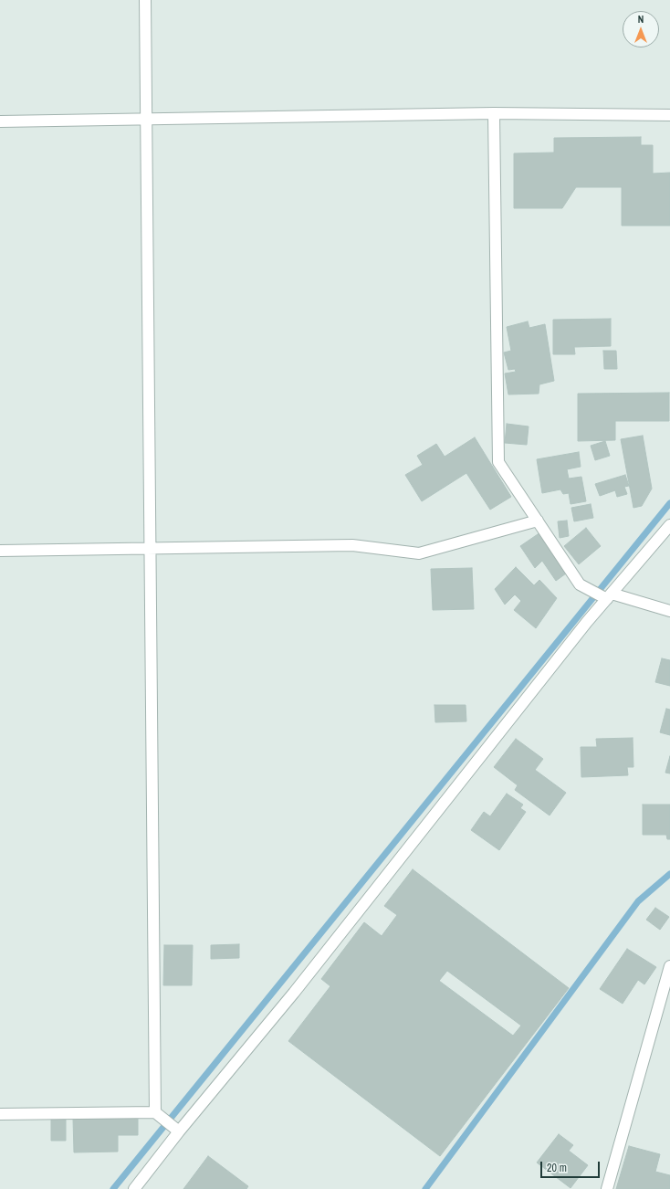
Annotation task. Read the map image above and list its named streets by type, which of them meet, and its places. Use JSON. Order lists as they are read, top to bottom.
{
  "scale_bar": "20 m",
  "north": "top"
}
